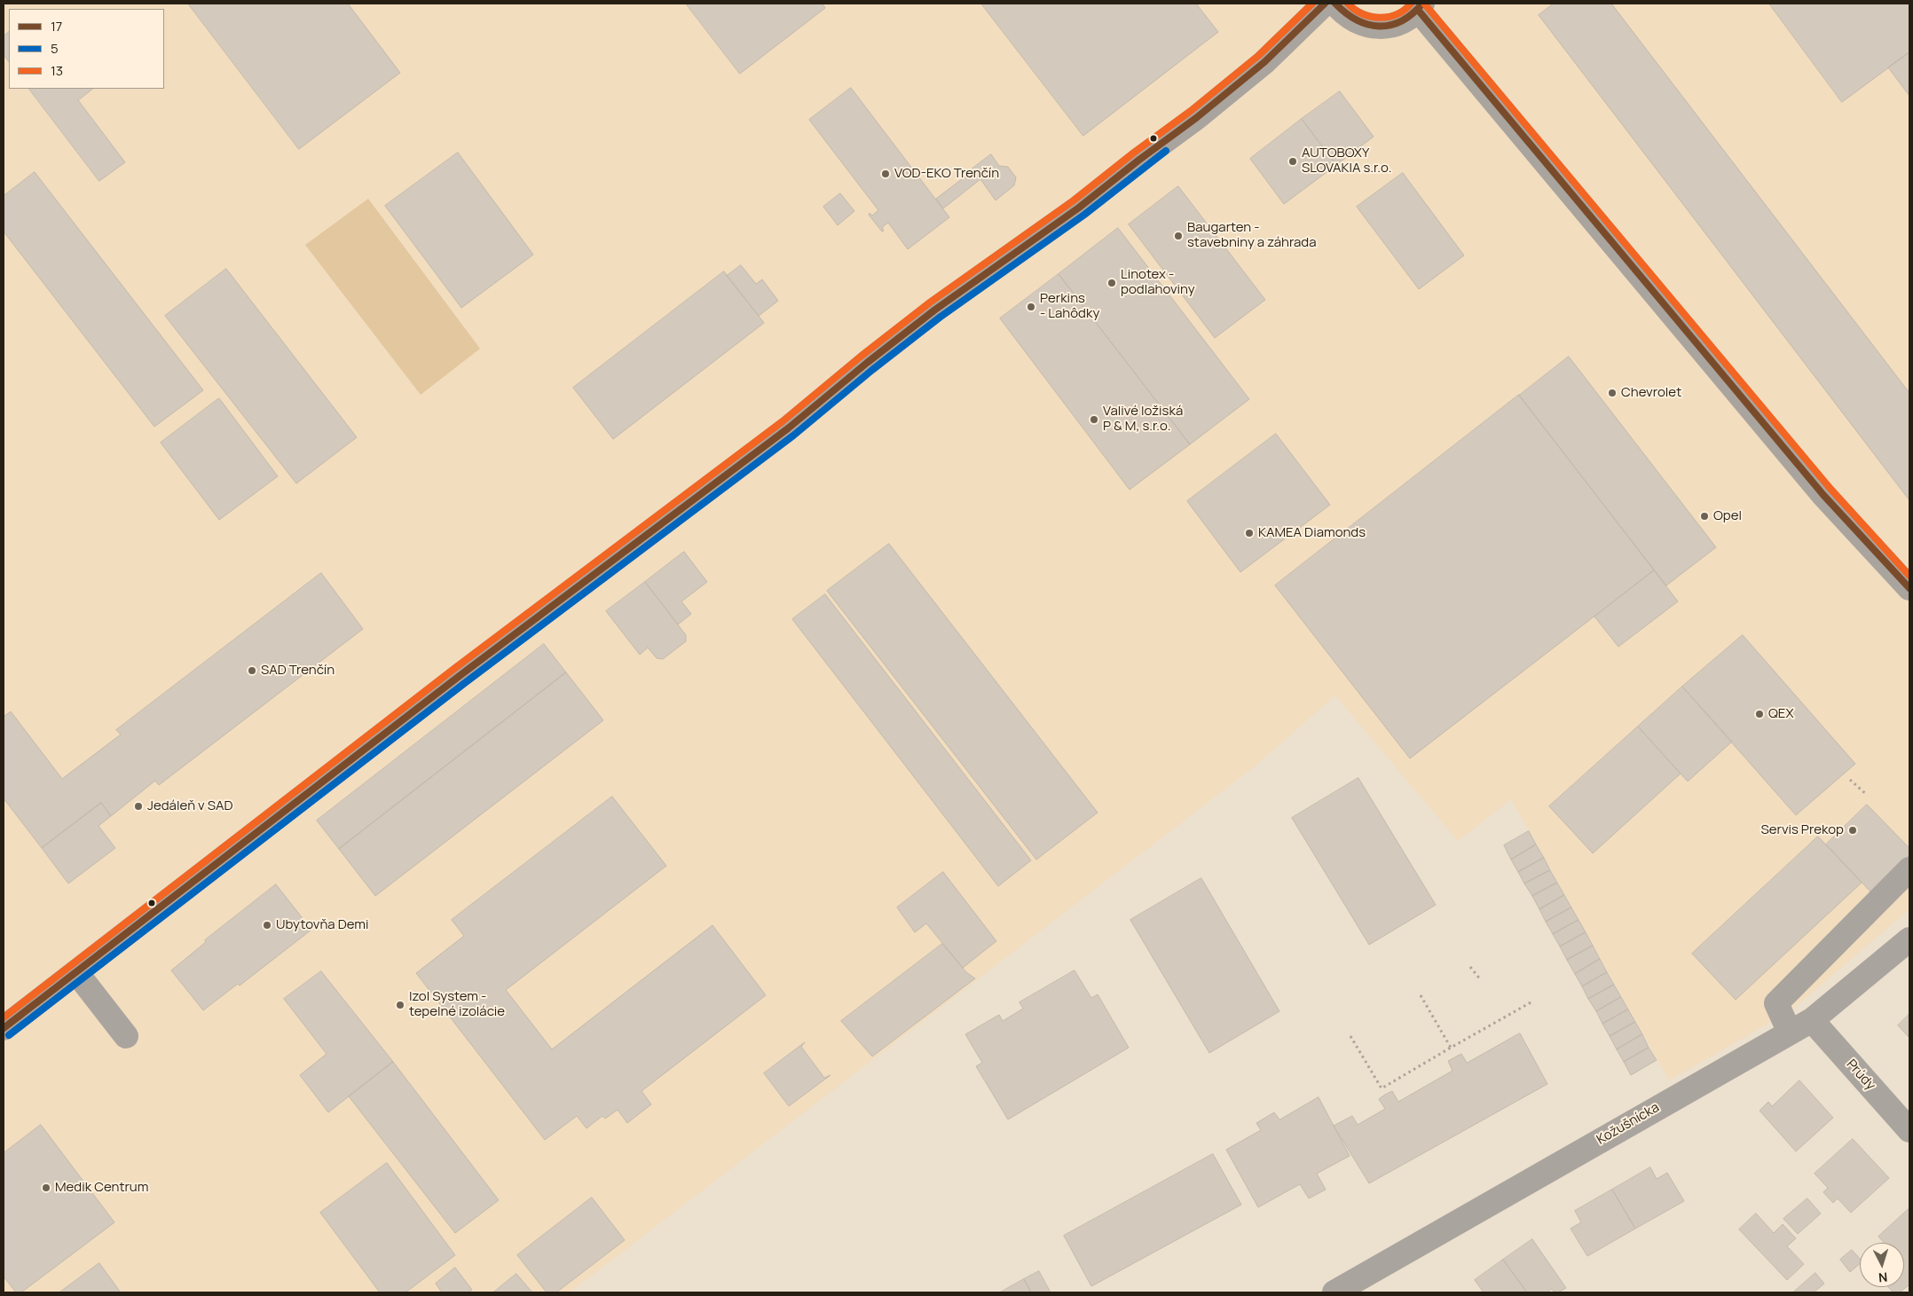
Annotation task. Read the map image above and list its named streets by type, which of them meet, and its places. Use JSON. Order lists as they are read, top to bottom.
{
  "streets": {
    "street": ["Prúdy", "Kožušnícka"]
  },
  "crossings": [
    ["Prúdy", "Kožušnícka"]
  ],
  "places": [
    "AUTOBOXY SLOVAKIA s.r.o.",
    "VOD-EKO Trenčín",
    "Baugarten - stavebniny a záhrada",
    "Linotex - podlahoviny",
    "Perkins - Lahôdky",
    "Chevrolet",
    "Valivé ložiská P & M, s.r.o.",
    "Opel",
    "KAMEA Diamonds",
    "SAD Trenčín",
    "QEX",
    "Jedáleň v SAD",
    "Servis Prekop",
    "Ubytovňa Demi",
    "Izol System - tepelné izolácie",
    "Medik Centrum"
  ],
  "lines": ["transit line 17", "transit line 13", "transit line 5"],
  "legend": ["17", "5", "13"],
  "north": "bottom"
}
